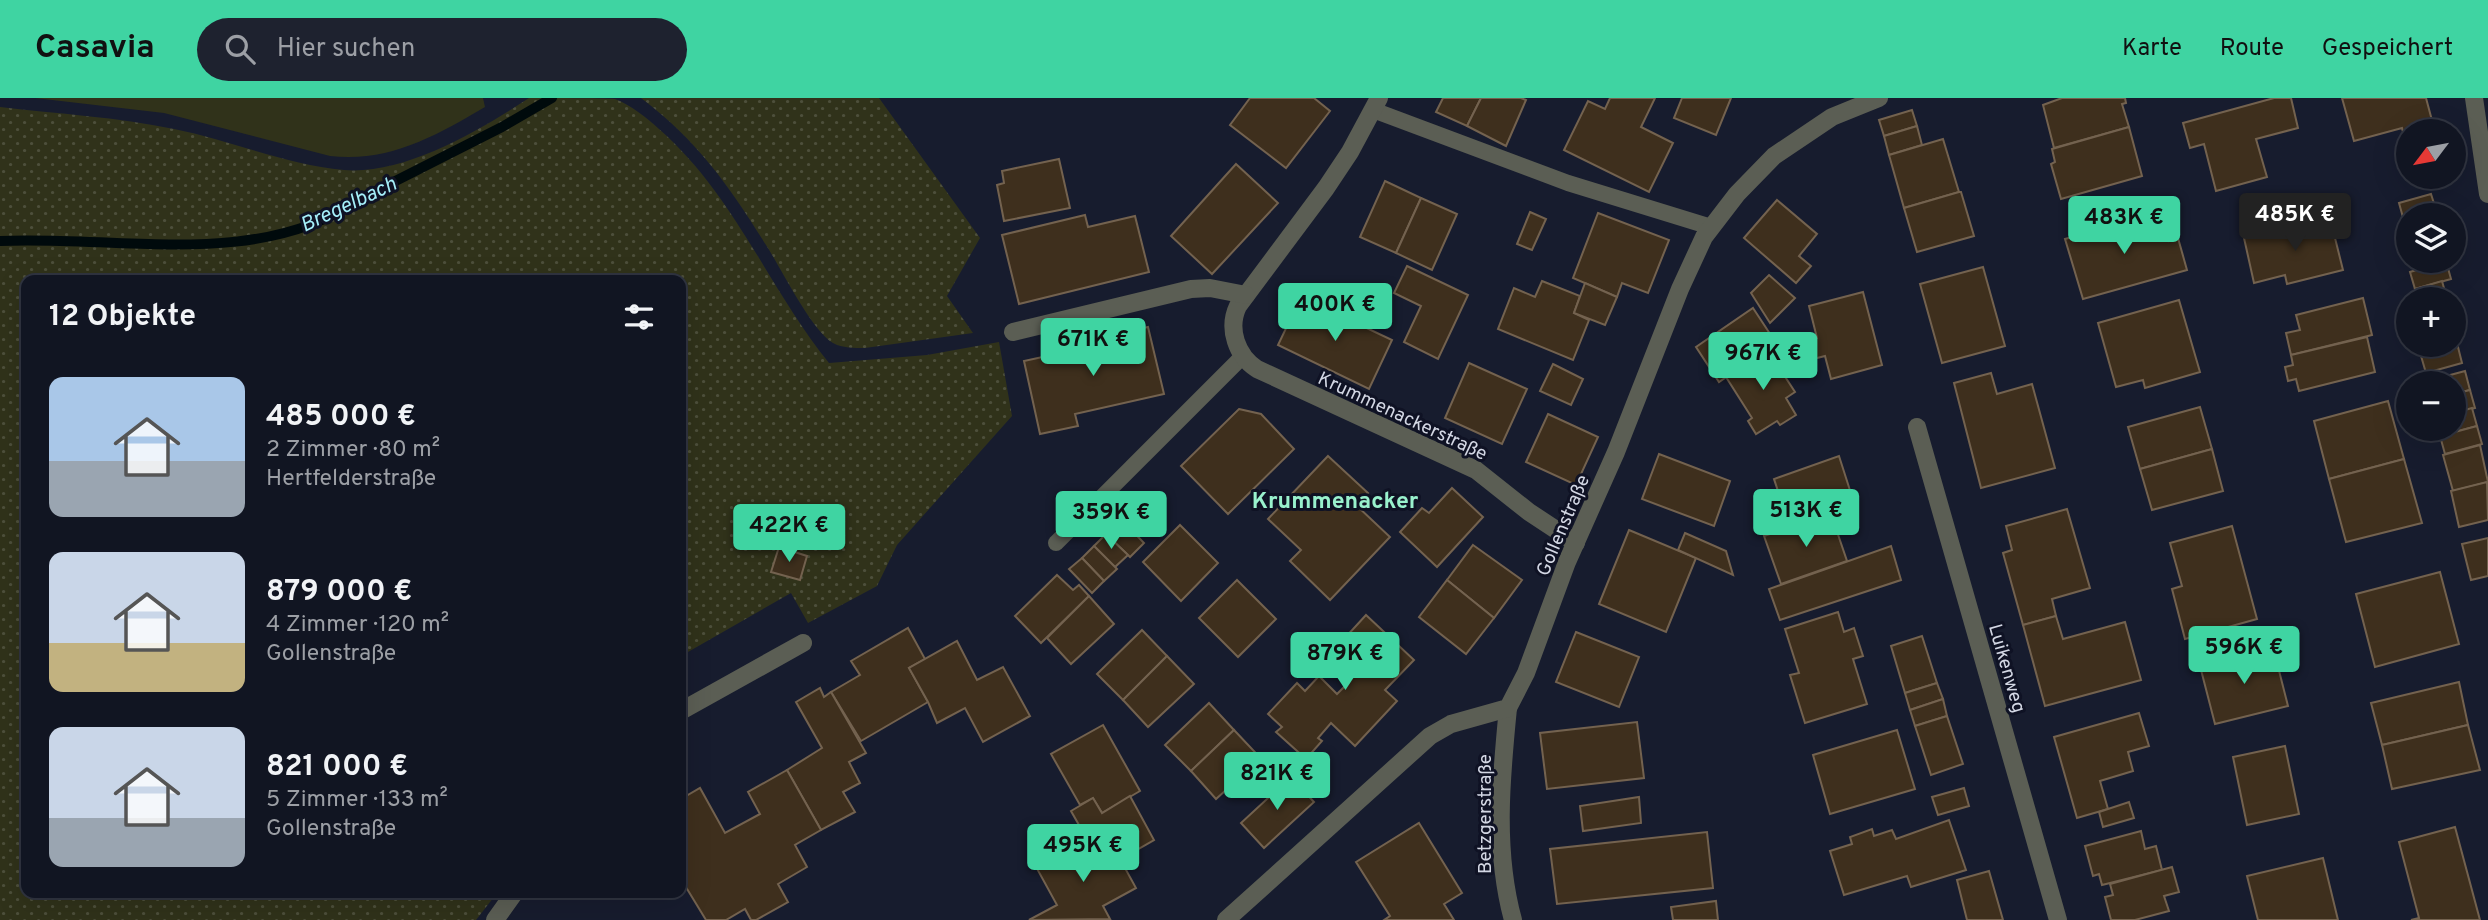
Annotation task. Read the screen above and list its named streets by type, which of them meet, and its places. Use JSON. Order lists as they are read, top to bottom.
{
  "streets": {
    "street": [
      "Krummenackerstraße",
      "Gollenstraße",
      "Luikenweg",
      "Betzgerstraße"
    ]
  },
  "crossings": [
    ["Krummenackerstraße", "Gollenstraße"],
    ["Gollenstraße", "Betzgerstraße"]
  ],
  "districts": ["Krummenacker"],
  "water": ["Bregelbach"],
  "north": "bottom left",
  "page": {
    "header": "Casavia",
    "search": "Hier suchen",
    "nav": ["Karte", "Route", "Gespeichert"],
    "map_buttons": ["+", "−"],
    "price": [
      "485K €",
      "483K €",
      "400K €",
      "671K €",
      "967K €",
      "513K €",
      "359K €",
      "422K €",
      "596K €",
      "879K €",
      "821K €",
      "495K €"
    ],
    "heading": "12 Objekte",
    "list": [
      {
        "name": "485 000 €",
        "note": "2 Zimmer · 80 m² · Hertfelderstraße"
      },
      {
        "name": "879 000 €",
        "note": "4 Zimmer · 120 m² · Gollenstraße"
      },
      {
        "name": "821 000 €",
        "note": "5 Zimmer · 133 m² · Gollenstraße"
      }
    ]
  }
}
